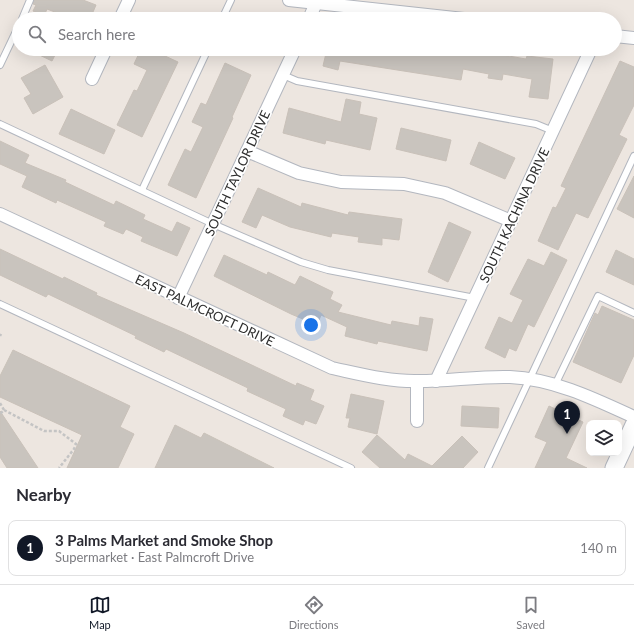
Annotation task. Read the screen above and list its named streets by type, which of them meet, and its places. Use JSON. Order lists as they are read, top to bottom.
{
  "streets": {
    "street": ["SOUTH TAYLOR DRIVE", "SOUTH KACHINA DRIVE", "EAST PALMCROFT DRIVE"]
  },
  "crossings": [
    ["SOUTH TAYLOR DRIVE", "EAST PALMCROFT DRIVE"],
    ["SOUTH KACHINA DRIVE", "EAST PALMCROFT DRIVE"]
  ],
  "page": {
    "search": "Search here",
    "pins": "1",
    "heading": "Nearby",
    "list": [
      {
        "mark": "1",
        "name": "3 Palms Market and Smoke Shop",
        "note": "Supermarket · East Palmcroft Drive",
        "value": "140 m"
      }
    ],
    "nav": ["Map", "Directions", "Saved"]
  }
}
